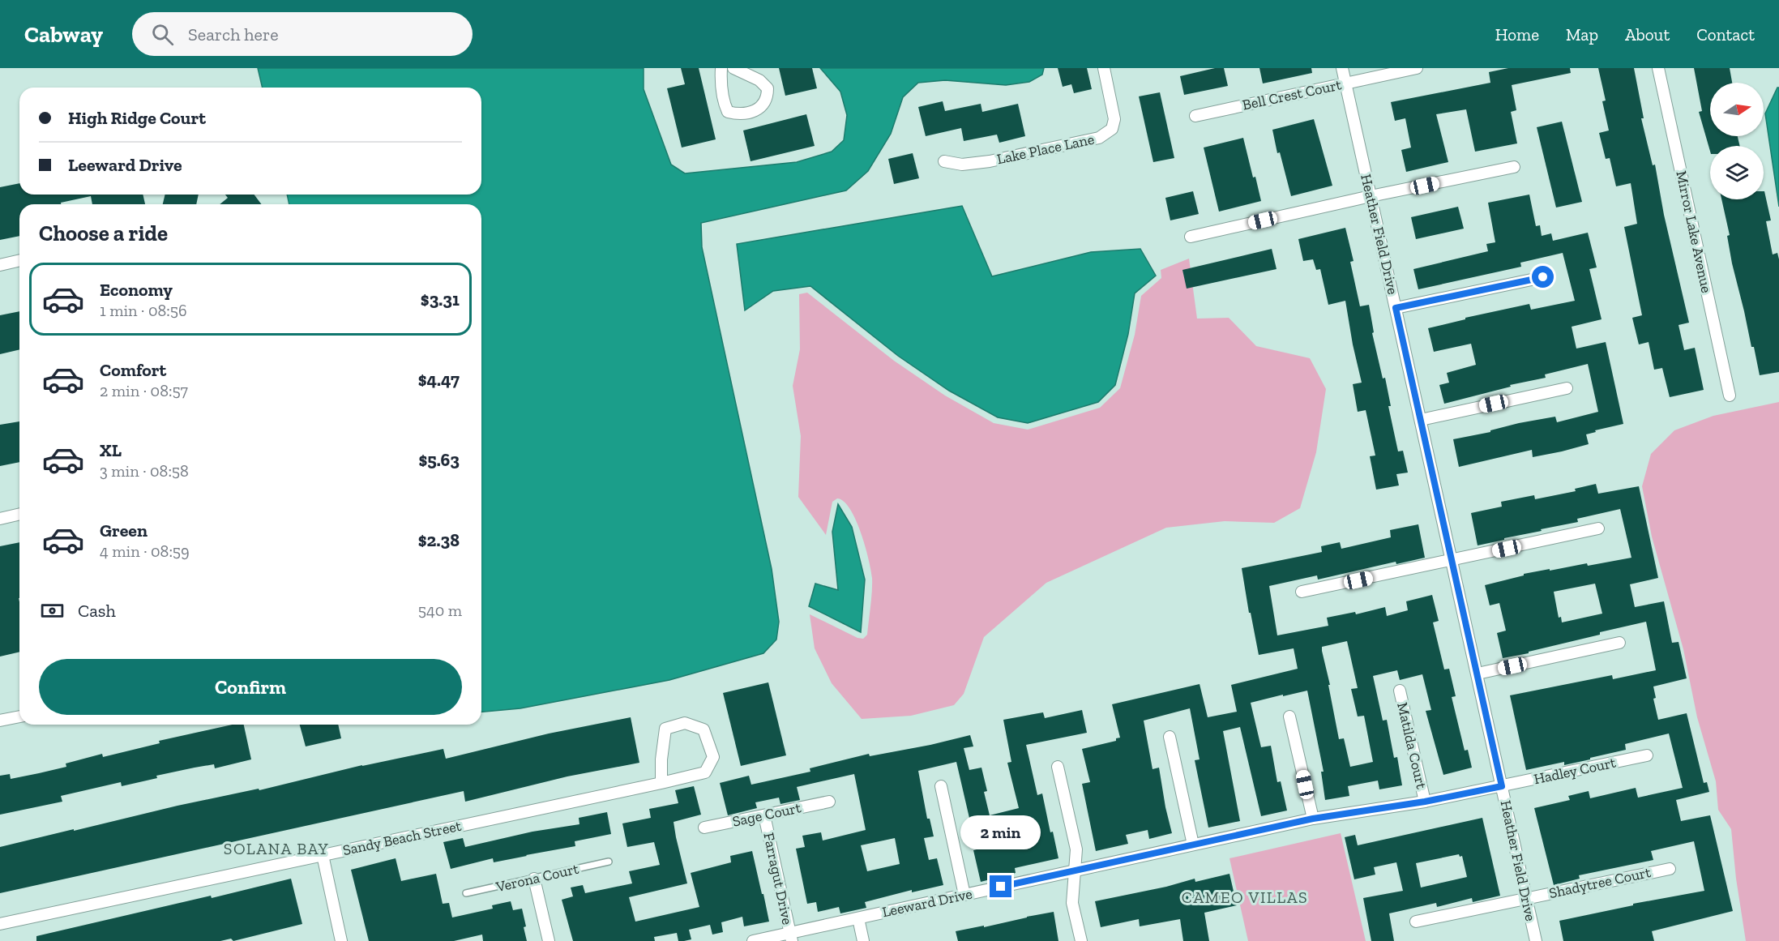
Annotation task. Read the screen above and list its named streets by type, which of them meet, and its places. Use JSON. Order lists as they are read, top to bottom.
{
  "streets": {
    "street": [
      "Bell Crest Court",
      "Lake Place Lane",
      "Mirror Lake Avenue",
      "Heather Field Drive",
      "Matilda Court",
      "Hadley Court",
      "Sage Court",
      "Sandy Beach Street",
      "Farragut Drive",
      "Shadytree Court",
      "Leeward Drive"
    ],
    "lane": ["Verona Court"]
  },
  "crossings": [
    ["Bell Crest Court", "Heather Field Drive"],
    ["Heather Field Drive", "Hadley Court"],
    ["Heather Field Drive", "Shadytree Court"],
    ["Heather Field Drive", "Leeward Drive"],
    ["Matilda Court", "Leeward Drive"],
    ["Hadley Court", "Leeward Drive"],
    ["Sage Court", "Farragut Drive"],
    ["Farragut Drive", "Leeward Drive"]
  ],
  "districts": ["SOLANA BAY", "CAMEO VILLAS"],
  "north": "right",
  "page": {
    "header": "Cabway",
    "search": "Search here",
    "nav": [
      "Home",
      "Map",
      "About",
      "Contact"
    ],
    "banner": ["High Ridge Court", "Leeward Drive"],
    "heading": "Choose a ride",
    "list": [
      {
        "name": "Economy",
        "note": "1 min · 08:56",
        "value": "$3.31"
      },
      {
        "name": "Comfort",
        "note": "2 min · 08:57",
        "value": "$4.47"
      },
      {
        "name": "XL",
        "note": "3 min · 08:58",
        "value": "$5.63"
      },
      {
        "name": "Green",
        "note": "4 min · 08:59",
        "value": "$2.38"
      }
    ],
    "pay": ["Cash", "540 m"],
    "buttons": "Confirm",
    "bubble": "2 min"
  }
}
